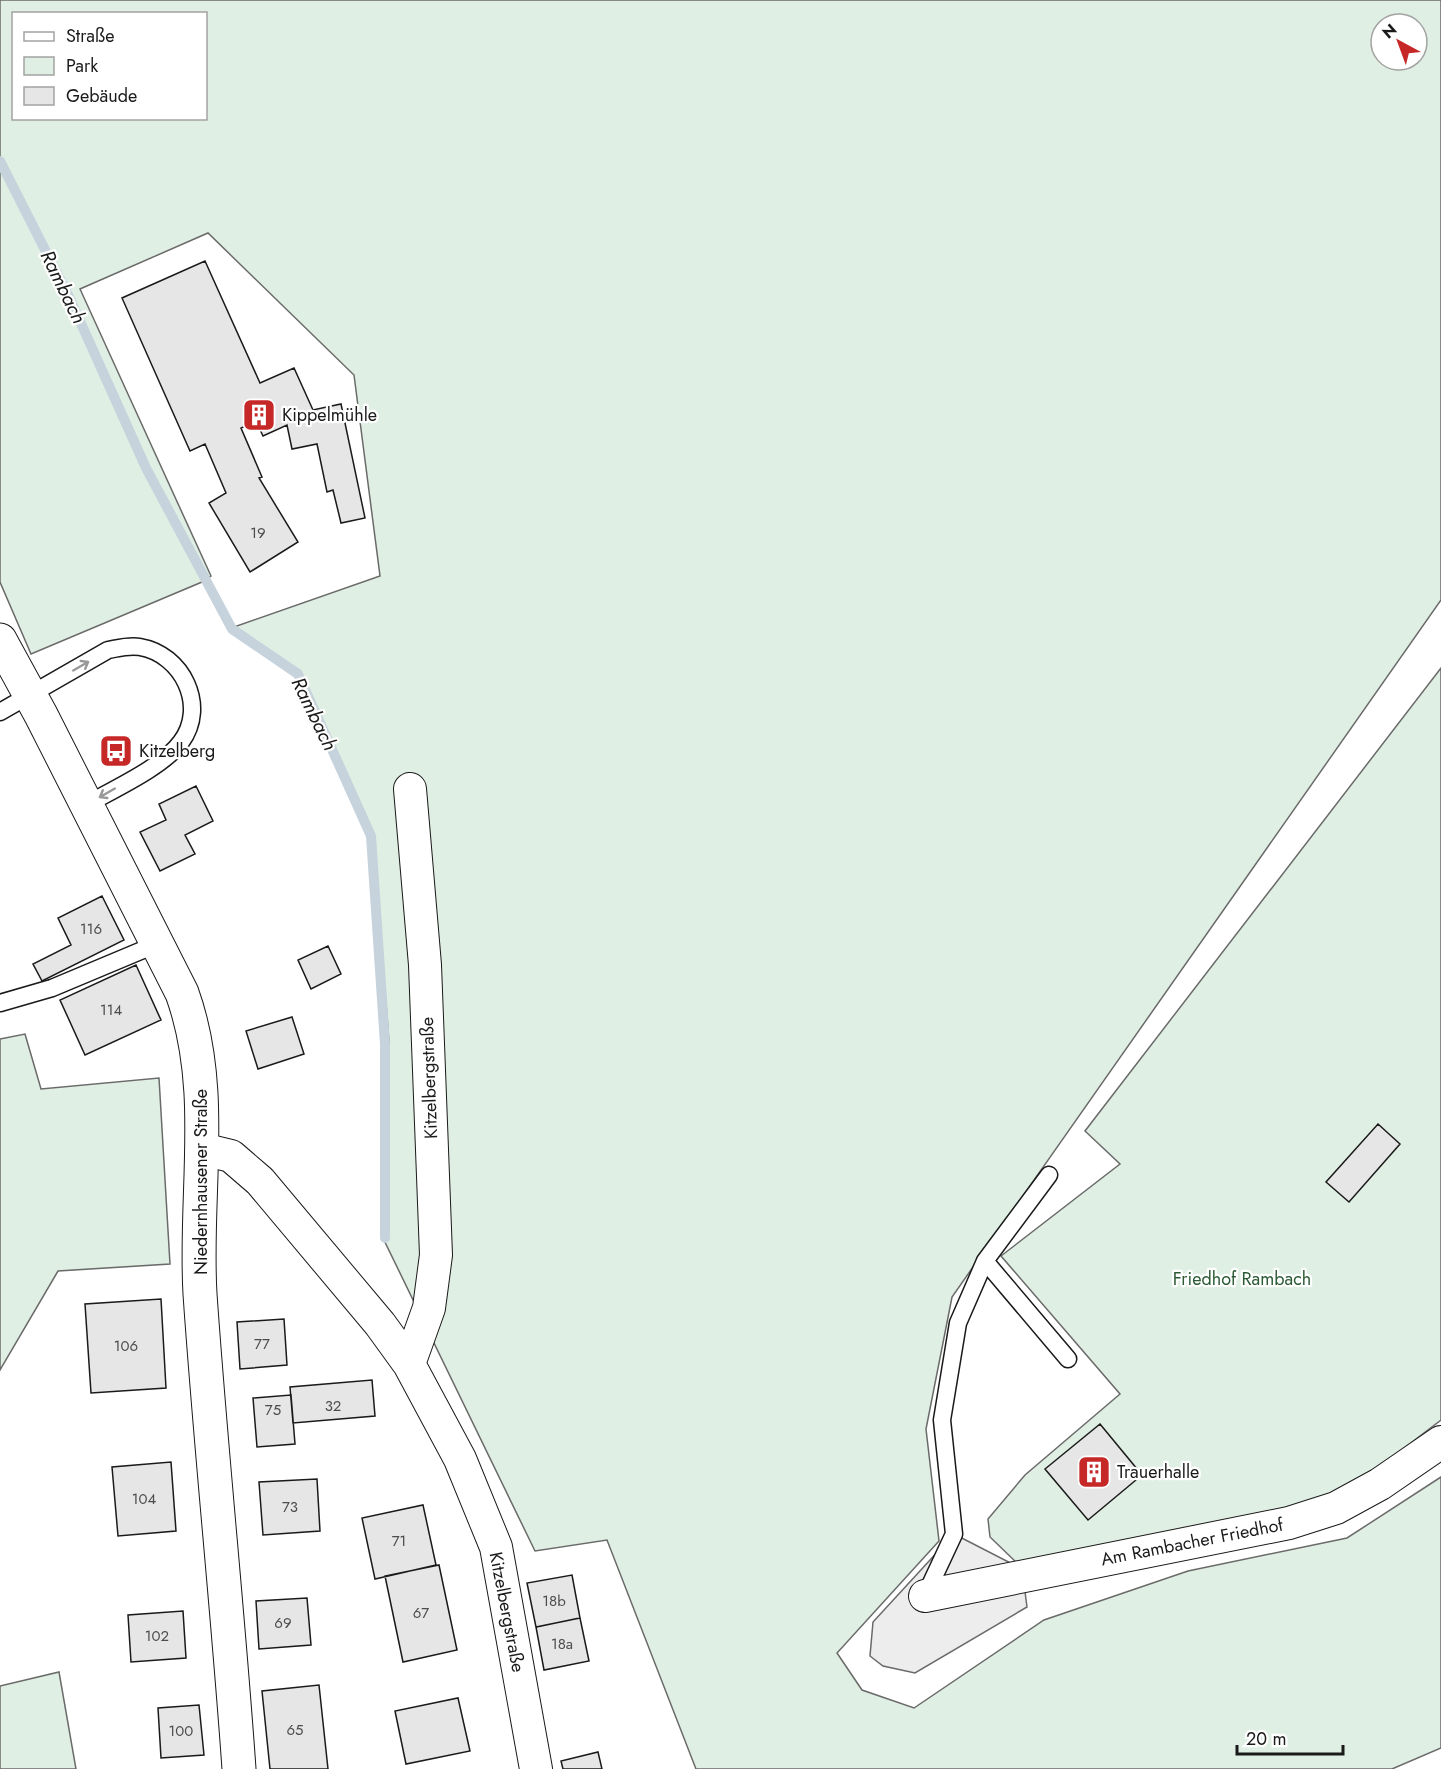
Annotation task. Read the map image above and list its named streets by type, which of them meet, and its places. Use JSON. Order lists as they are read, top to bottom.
{
  "streets": {
    "main road": ["Niedernhausener Straße"],
    "street": ["Kitzelbergstraße", "Am Rambacher Friedhof"]
  },
  "crossings": [
    ["Kitzelbergstraße", "Niedernhausener Straße"]
  ],
  "water": ["Rambach"],
  "parks": ["Friedhof Rambach"],
  "places": {
    "building": ["Kippelmühle", "Trauerhalle"],
    "bus stop": ["Kitzelberg"]
  },
  "house_numbers": [
    "19",
    "116",
    "114",
    "77",
    "106",
    "32",
    "75",
    "104",
    "73",
    "71",
    "18b",
    "67",
    "69",
    "102",
    "18a",
    "65",
    "100"
  ],
  "legend": ["Straße", "Park", "Gebäude"],
  "scale_bar": "20 m",
  "north": "top left"
}
